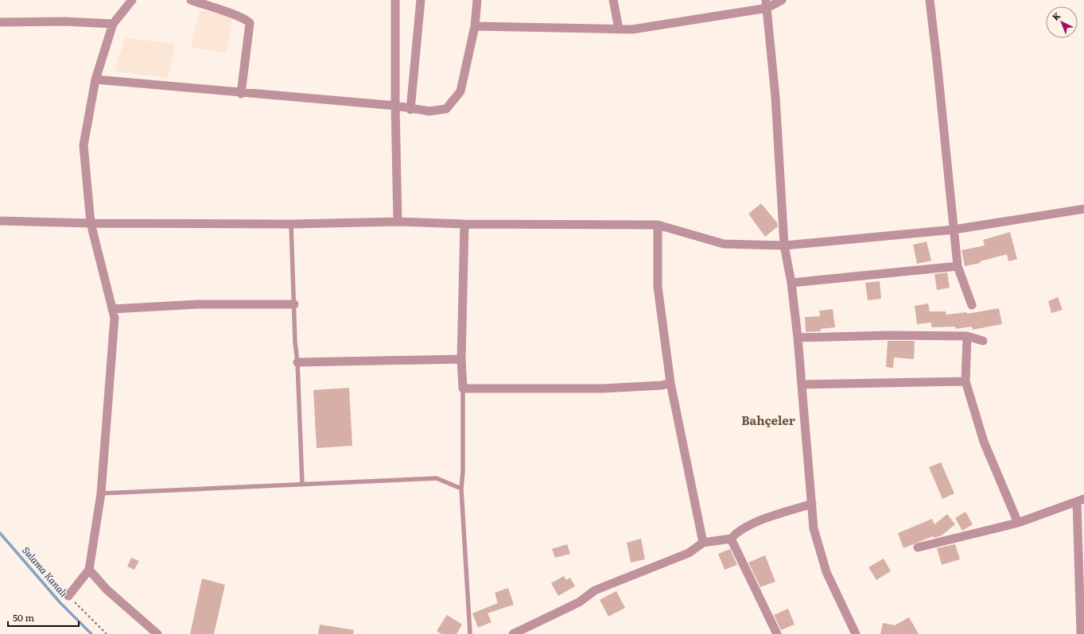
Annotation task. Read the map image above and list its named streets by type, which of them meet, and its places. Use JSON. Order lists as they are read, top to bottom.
{
  "districts": ["Bahçeler"],
  "water": ["Sulama Kanalı"],
  "scale_bar": "50 m",
  "north": "top left"
}
